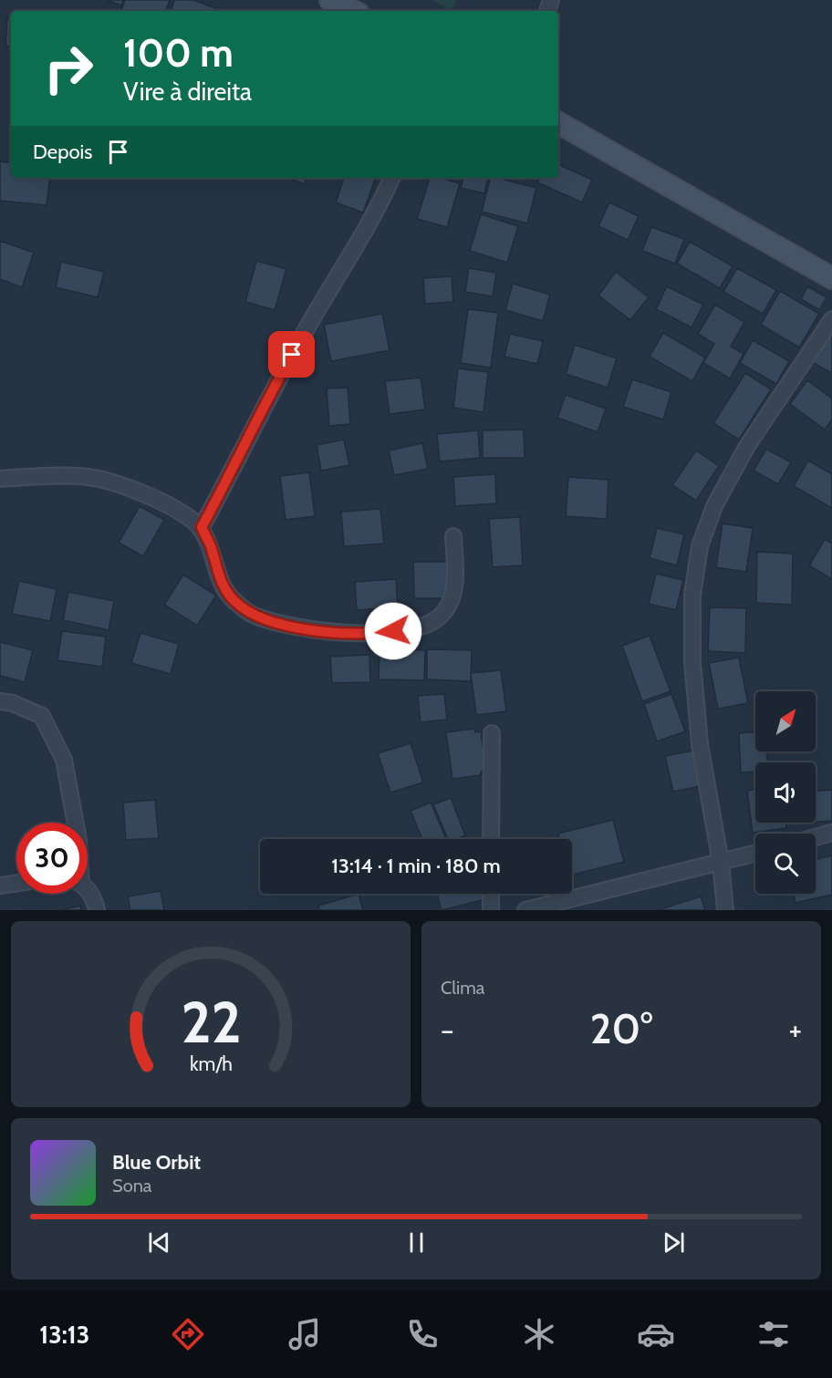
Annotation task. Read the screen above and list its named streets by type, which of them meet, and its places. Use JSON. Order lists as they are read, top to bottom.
{
  "north": "top right",
  "page": {
    "turn": ["100 m", "Vire à direita"],
    "then": "Depois",
    "limit": "30",
    "trip": "13:14 · 1 min · 180 m",
    "tile": "Clima",
    "heat": ["−", "20°", "+"],
    "song": ["Blue Orbit", "Sona"],
    "tabs": "13:13",
    "gauge": ["22", "km/h"]
  }
}
